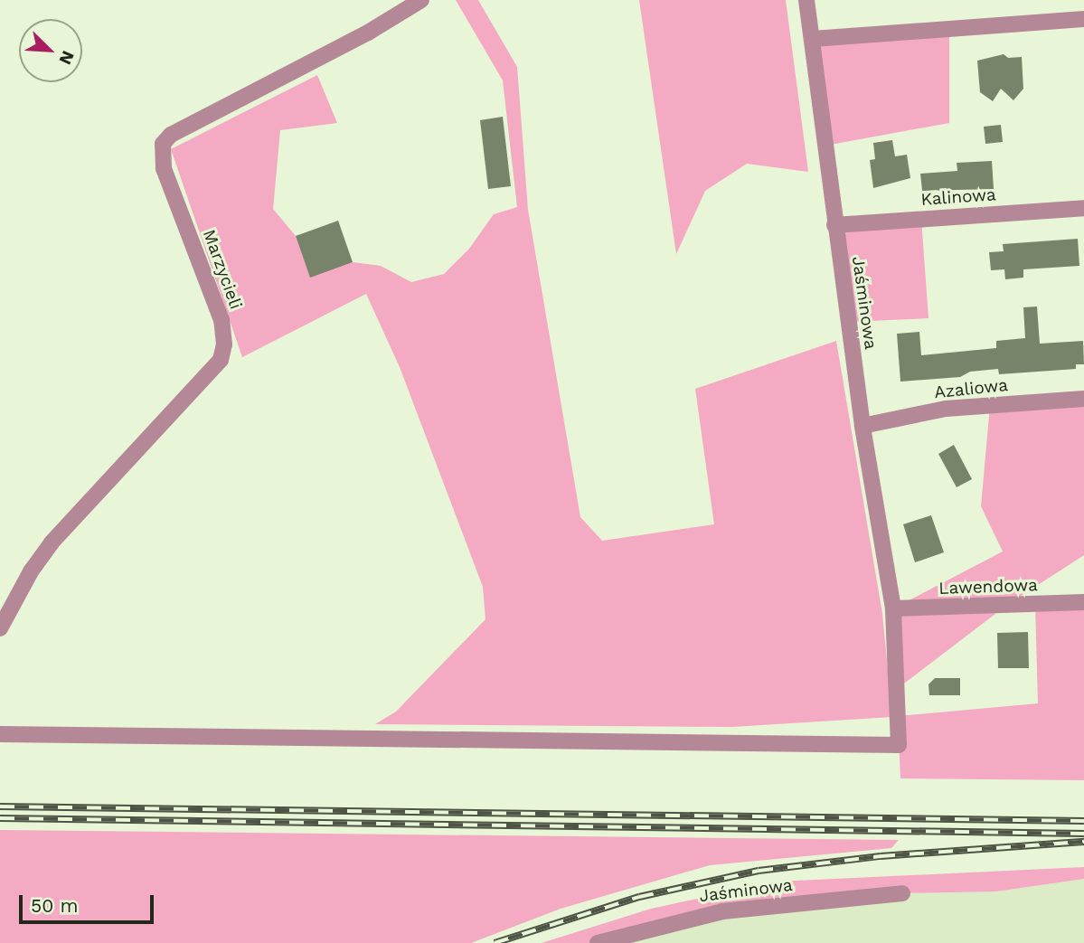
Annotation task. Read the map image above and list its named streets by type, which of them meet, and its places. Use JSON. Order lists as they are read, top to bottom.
{
  "streets": {
    "street": [
      "Kalinowa",
      "Marzycieli",
      "Jaśminowa",
      "Azaliowa",
      "Lawendowa"
    ]
  },
  "crossings": [
    ["Kalinowa", "Jaśminowa"],
    ["Jaśminowa", "Azaliowa"],
    ["Jaśminowa", "Lawendowa"]
  ],
  "scale_bar": "50 m",
  "north": "bottom right"
}
